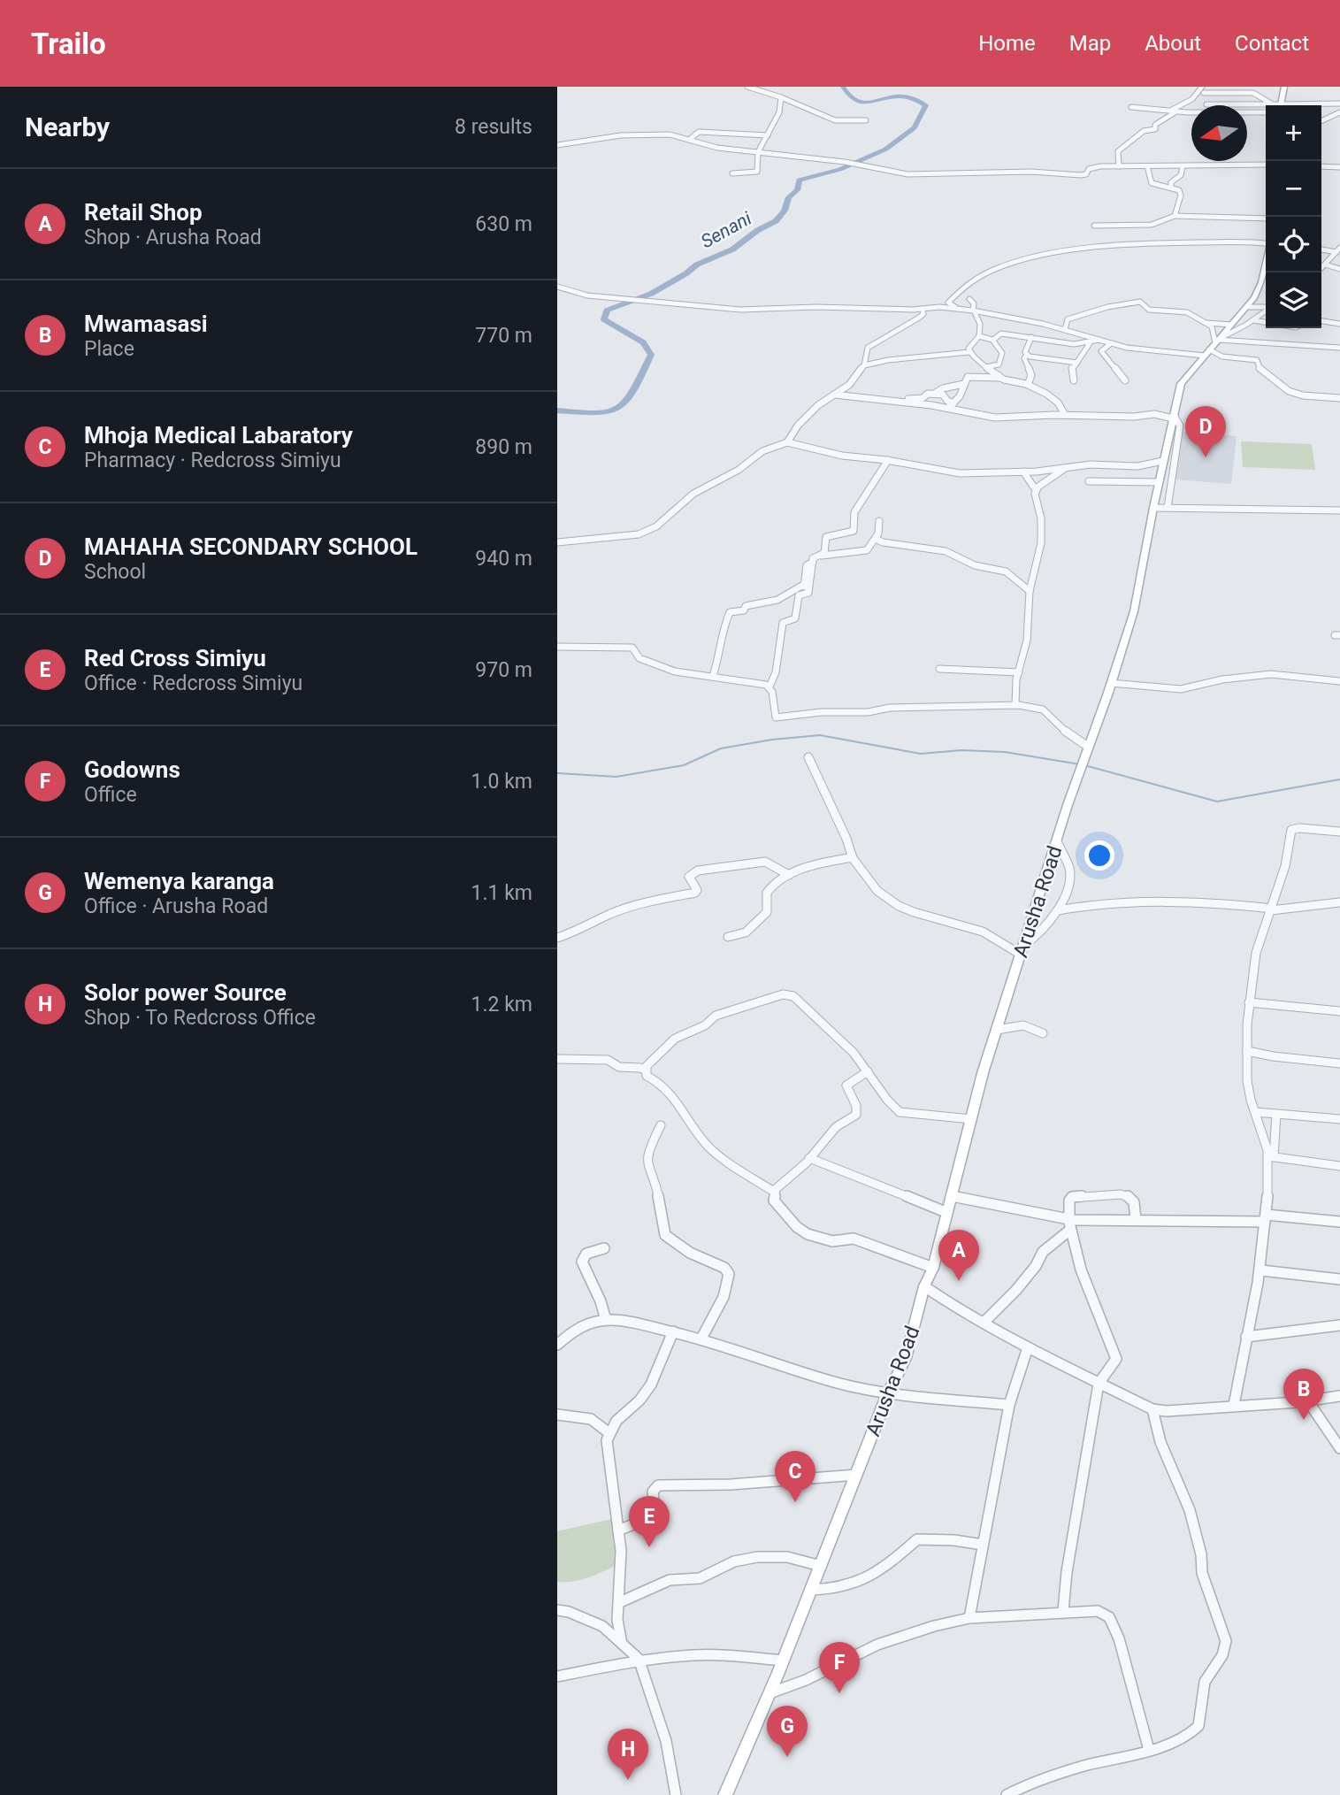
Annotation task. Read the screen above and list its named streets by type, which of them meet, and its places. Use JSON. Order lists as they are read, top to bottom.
{
  "streets": {
    "main road": ["Arusha Road"]
  },
  "water": ["Senani"],
  "north": "left",
  "page": {
    "header": "Trailo",
    "nav": [
      "Home",
      "Map",
      "About",
      "Contact"
    ],
    "heading": ["Nearby", "8 results"],
    "map_buttons": ["+", "−"],
    "list": [
      {
        "mark": "A",
        "name": "Retail Shop",
        "note": "Shop · Arusha Road",
        "value": "630 m"
      },
      {
        "mark": "B",
        "name": "Mwamasasi",
        "note": "Place",
        "value": "770 m"
      },
      {
        "mark": "C",
        "name": "Mhoja Medical Labaratory",
        "note": "Pharmacy · Redcross Simiyu",
        "value": "890 m"
      },
      {
        "mark": "D",
        "name": "MAHAHA SECONDARY SCHOOL",
        "note": "School",
        "value": "940 m"
      },
      {
        "mark": "E",
        "name": "Red Cross Simiyu",
        "note": "Office · Redcross Simiyu",
        "value": "970 m"
      },
      {
        "mark": "F",
        "name": "Godowns",
        "note": "Office",
        "value": "1.0 km"
      },
      {
        "mark": "G",
        "name": "Wemenya karanga",
        "note": "Office · Arusha Road",
        "value": "1.1 km"
      },
      {
        "mark": "H",
        "name": "Solor power Source",
        "note": "Shop · To Redcross Office",
        "value": "1.2 km"
      }
    ],
    "pins": [
      "D",
      "A",
      "B",
      "C",
      "E",
      "F",
      "G",
      "H"
    ]
  }
}
